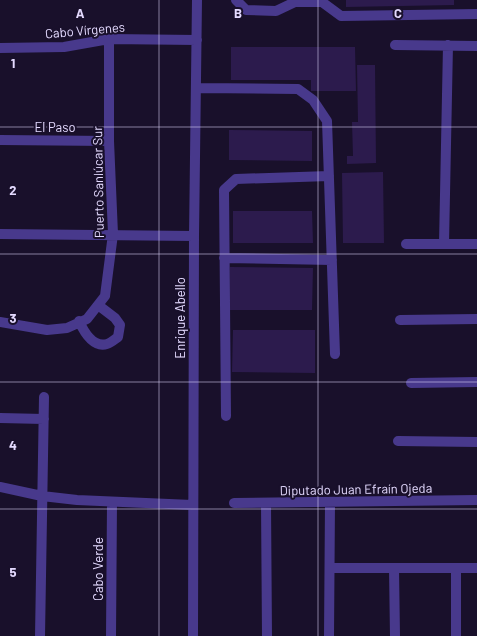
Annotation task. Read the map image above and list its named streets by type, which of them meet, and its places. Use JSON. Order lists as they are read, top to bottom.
{
  "streets": {
    "street": [
      "Cabo Vírgenes",
      "El Paso",
      "Puerto Sanlúcar Sur",
      "Enrique Abello",
      "Diputado Juan Efraín Ojeda",
      "Cabo Verde"
    ]
  },
  "crossings": [
    ["Cabo Vírgenes", "Puerto Sanlúcar Sur"],
    ["Cabo Vírgenes", "Enrique Abello"],
    ["El Paso", "Puerto Sanlúcar Sur"]
  ],
  "grid": {
    "columns": ["A", "B", "C"],
    "rows": [
      "1",
      "2",
      "3",
      "4",
      "5"
    ]
  }
}
